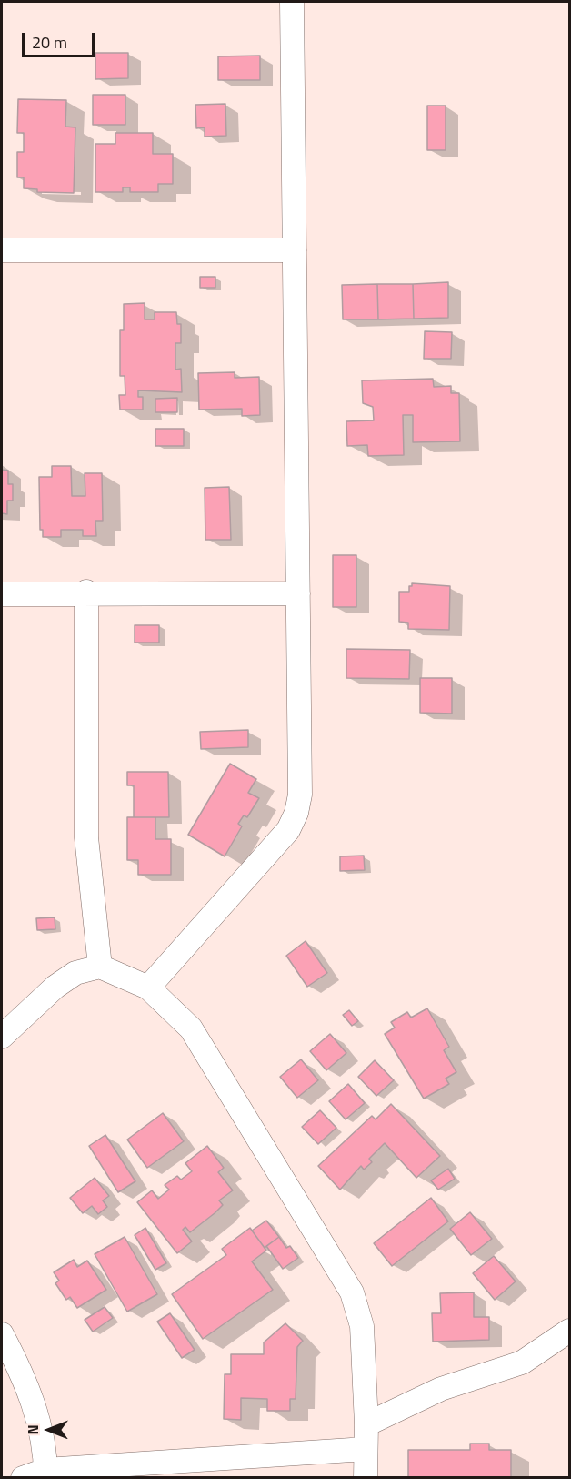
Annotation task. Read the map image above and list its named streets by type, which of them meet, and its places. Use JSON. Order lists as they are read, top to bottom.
{
  "scale_bar": "20 m",
  "north": "left"
}
